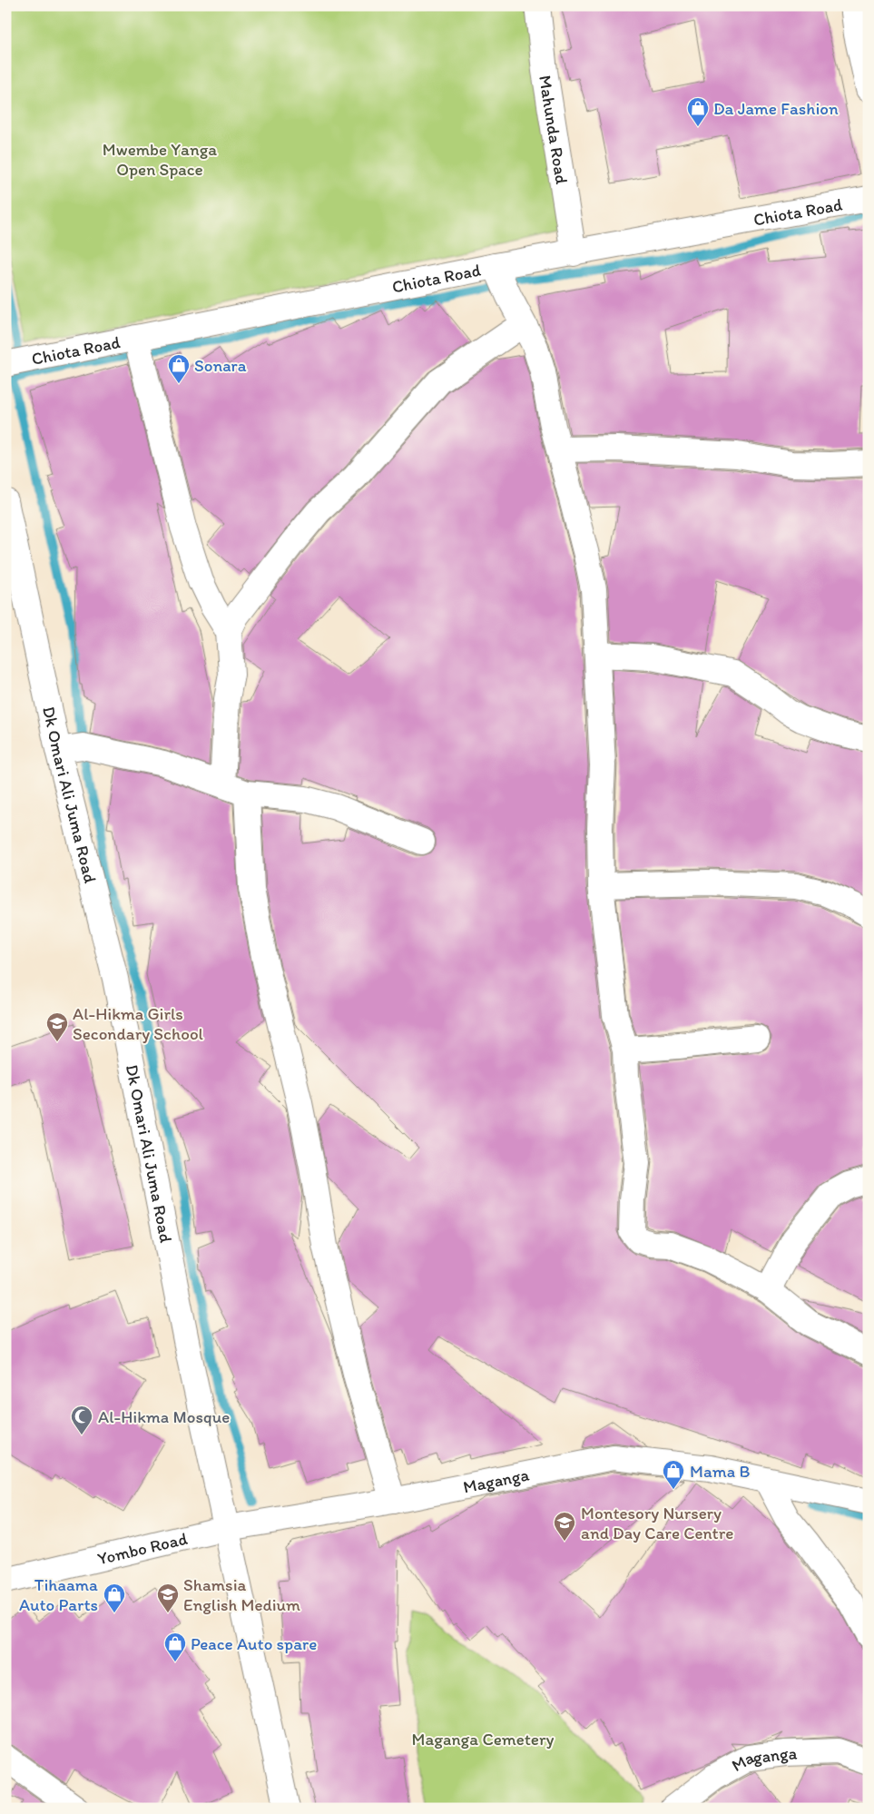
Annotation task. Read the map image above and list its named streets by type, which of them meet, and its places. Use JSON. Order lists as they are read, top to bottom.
{
  "streets": {
    "street": [
      "Mahunda Road",
      "Chiota Road",
      "Dk Omari Ali Juma Road",
      "Maganga",
      "Yombo Road"
    ]
  },
  "crossings": [
    ["Mahunda Road", "Chiota Road"],
    ["Dk Omari Ali Juma Road", "Maganga"],
    ["Dk Omari Ali Juma Road", "Yombo Road"],
    ["Maganga", "Yombo Road"]
  ],
  "parks": ["Mwembe Yanga Open Space", "Maganga Cemetery"],
  "places": {
    "shop": [
      "Da Jame Fashion",
      "Sonara",
      "Mama B",
      "Tihaama Auto Parts",
      "Peace Auto spare"
    ],
    "school or university": ["Al-Hikma Girls Secondary School", "Montesory Nursery and Day Care Centre", "Shamsia English Medium"],
    "mosque": ["Al-Hikma Mosque"]
  }
}
